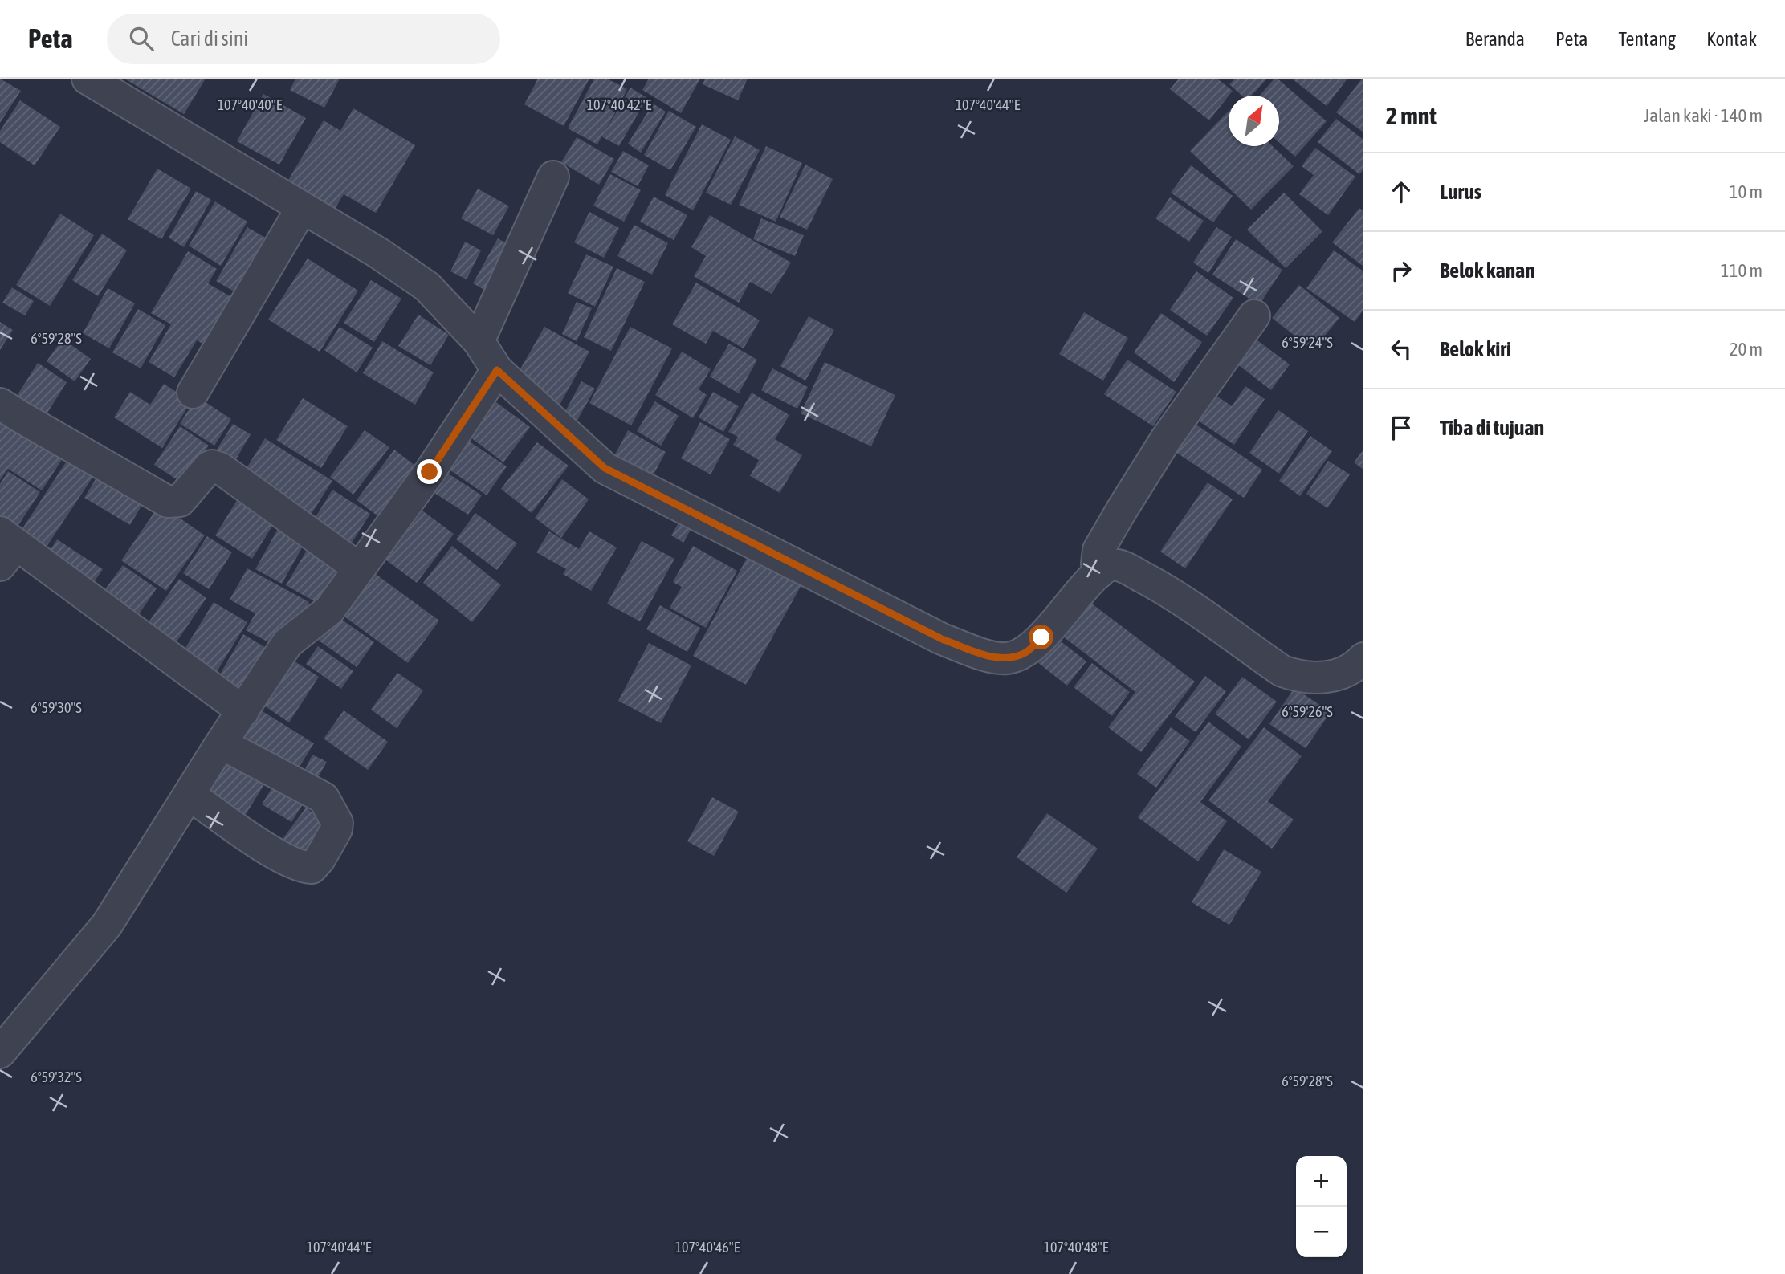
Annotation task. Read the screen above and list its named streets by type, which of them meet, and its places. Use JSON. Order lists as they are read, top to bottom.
{
  "north": "top right",
  "page": {
    "header": "Peta",
    "search": "Cari di sini",
    "nav": [
      "Beranda",
      "Peta",
      "Tentang",
      "Kontak"
    ],
    "heading": ["2 mnt", "Jalan kaki · 140 m"],
    "list": [
      ["Lurus", "10 m"],
      ["Belok kanan", "110 m"],
      ["Belok kiri", "20 m"],
      "Tiba di tujuan"
    ],
    "map_buttons": ["+", "−"]
  },
  "coordinates": [
    "107°40'40\"E",
    "107°40'42\"E",
    "107°40'44\"E",
    "6°59'28\"S",
    "6°59'24\"S",
    "6°59'30\"S",
    "6°59'26\"S",
    "6°59'32\"S",
    "107°40'46\"E",
    "107°40'48\"E"
  ]
}
